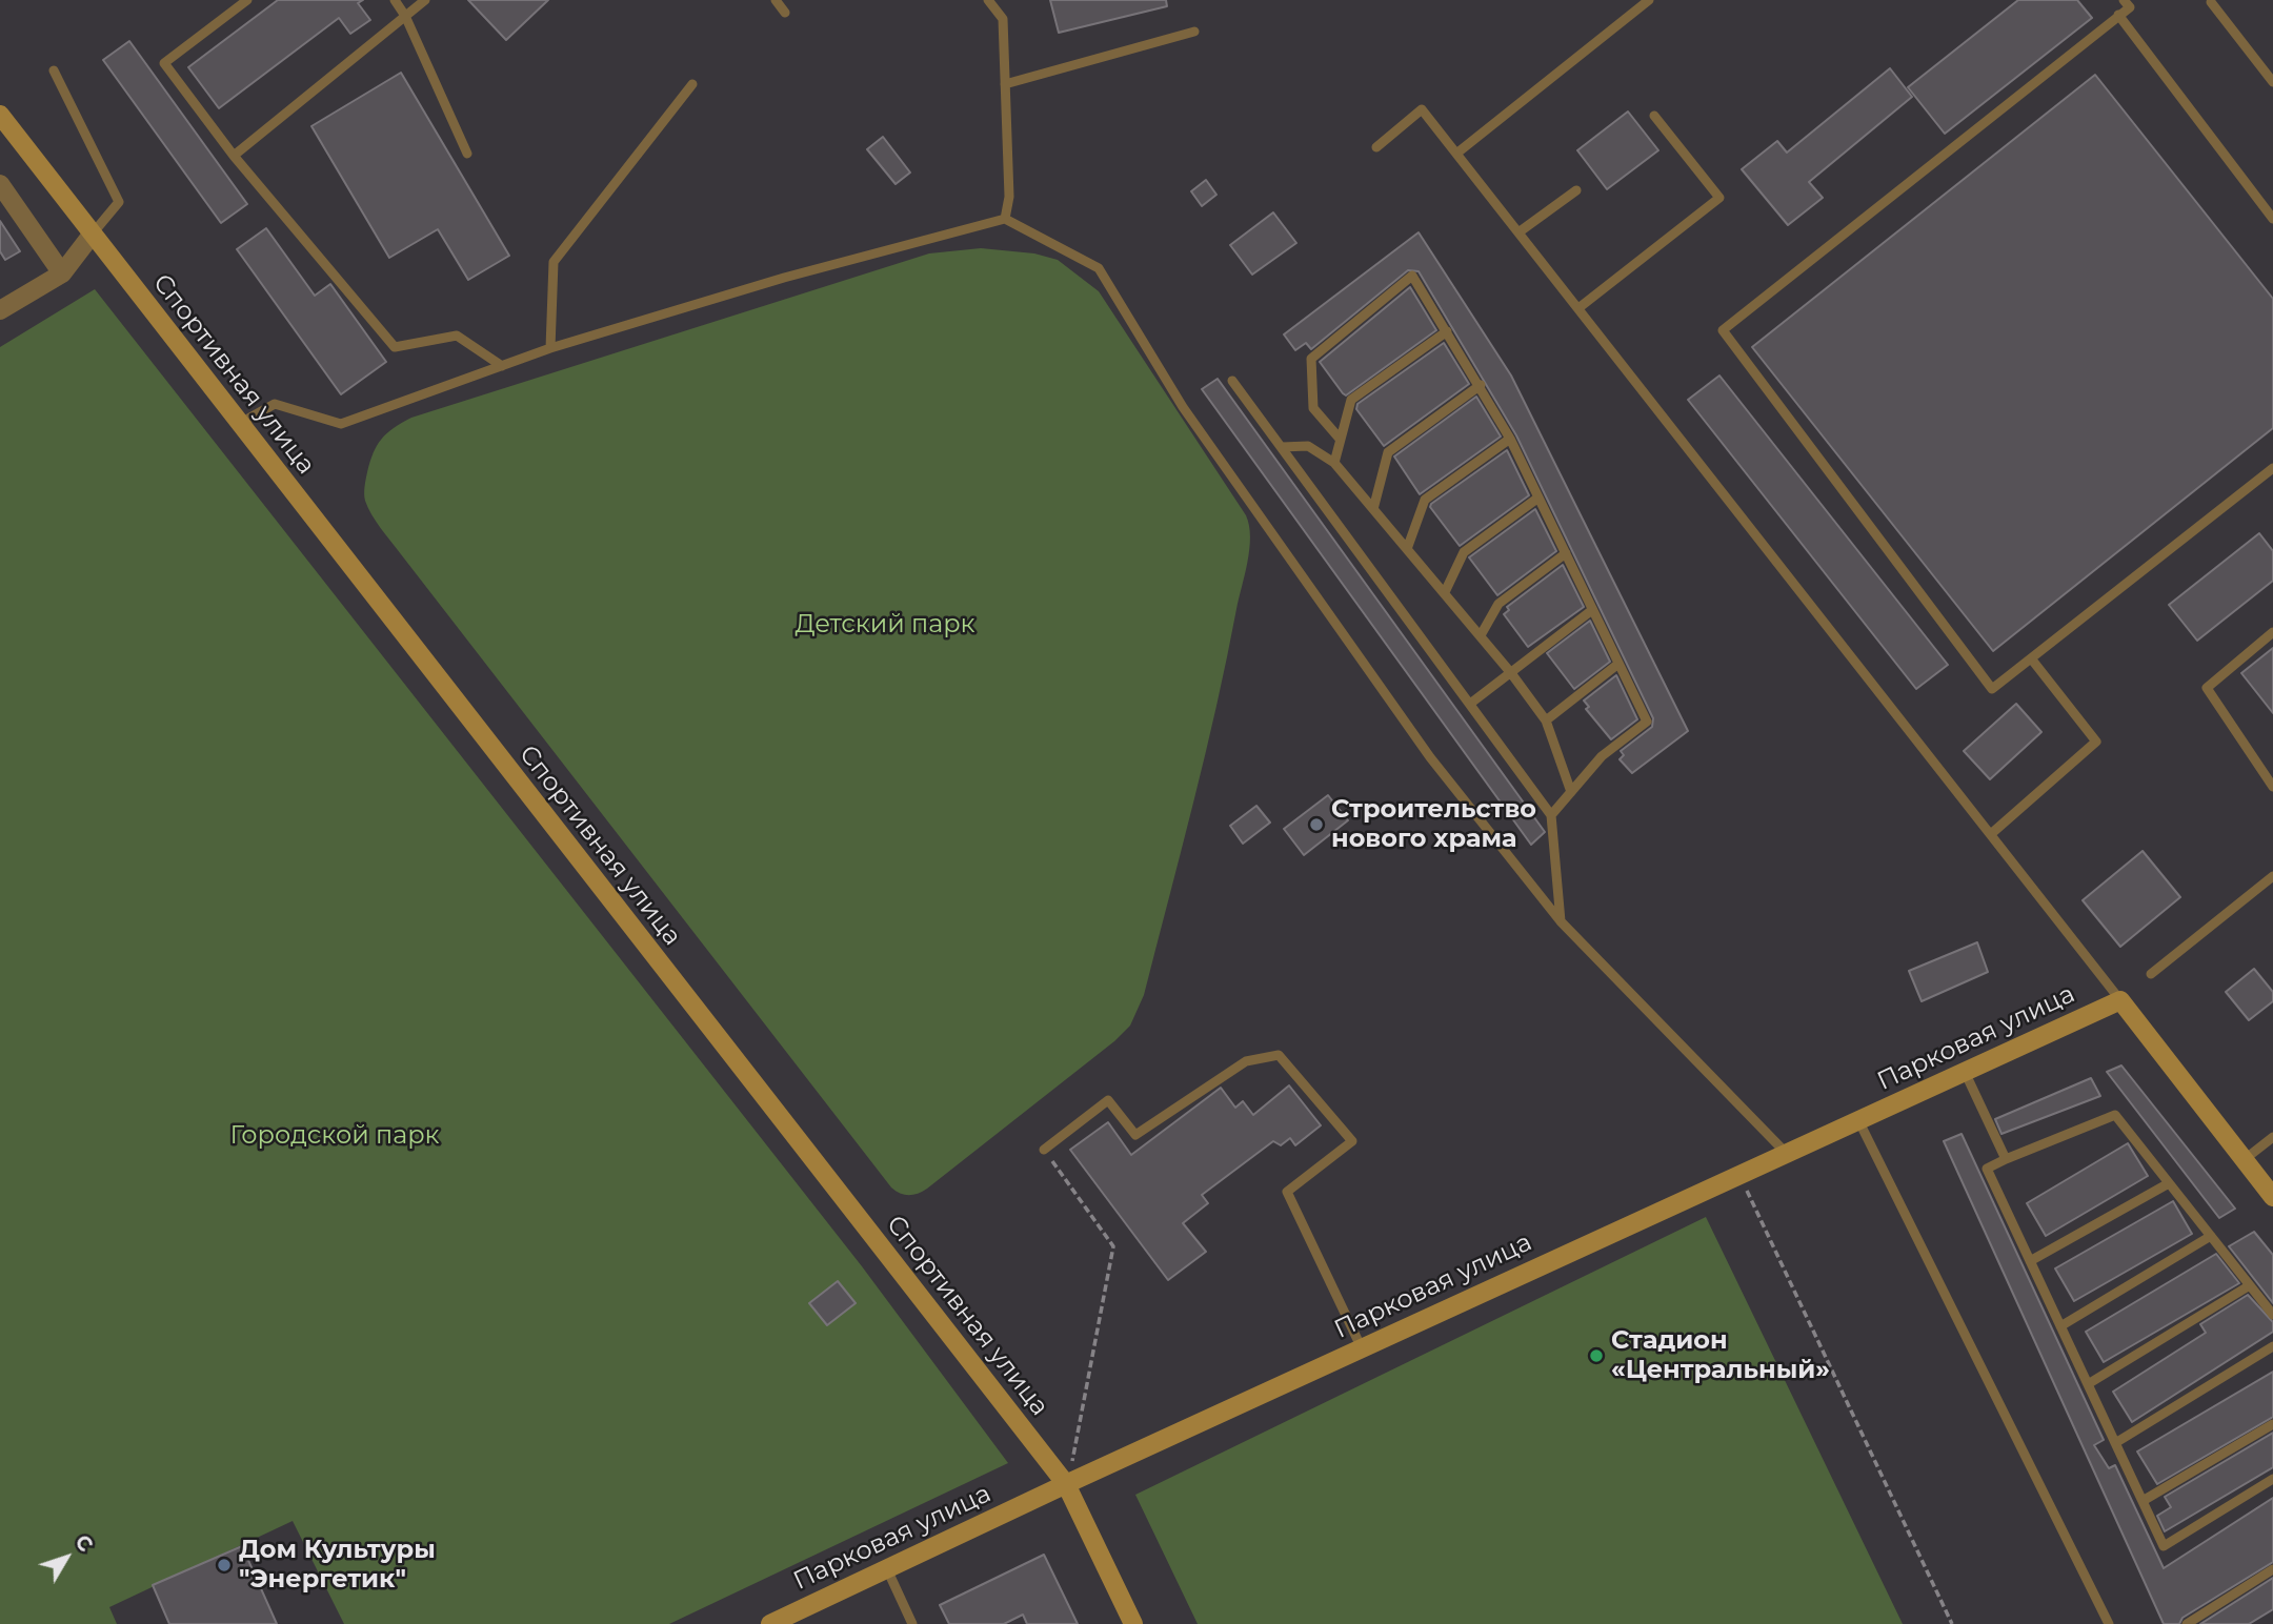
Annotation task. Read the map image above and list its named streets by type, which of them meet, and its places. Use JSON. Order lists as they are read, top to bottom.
{
  "streets": {
    "street": ["Спортивная улица", "Парковая улица"]
  },
  "crossings": [
    ["Спортивная улица", "Парковая улица"]
  ],
  "parks": ["Детский парк", "Городской парк"],
  "places": ["Строительство нового храма", "Стадион «Центральный»", "Дом Культуры \"Энергетик\""],
  "north": "top right"
}
